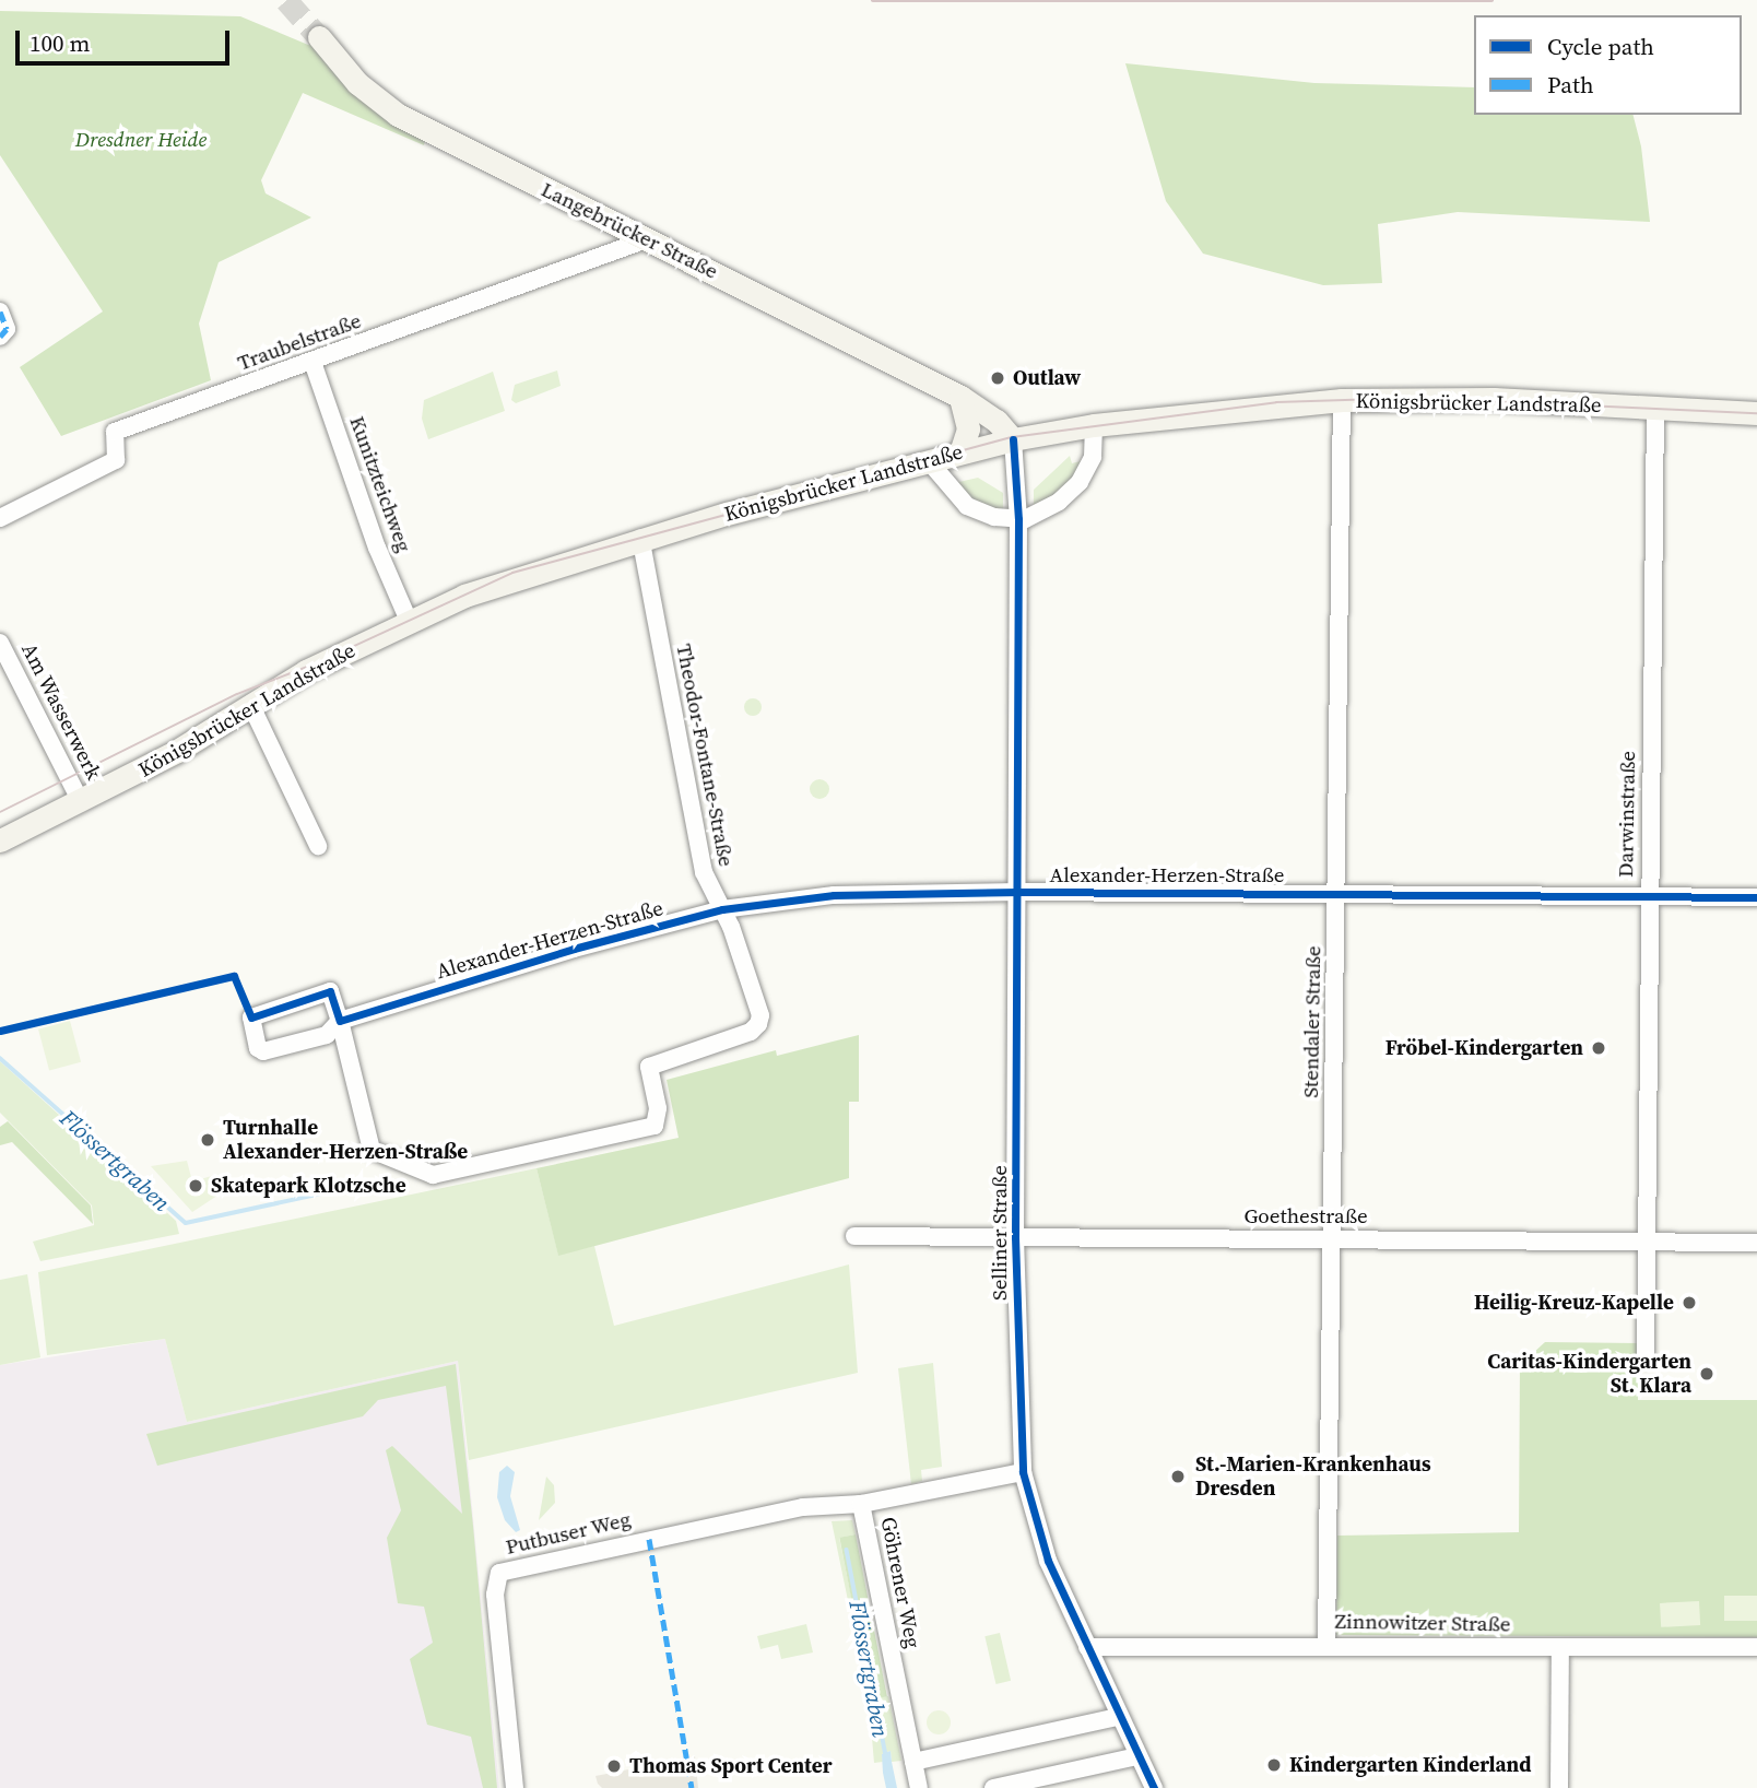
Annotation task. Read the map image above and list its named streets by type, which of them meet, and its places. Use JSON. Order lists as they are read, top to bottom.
{
  "streets": {
    "main road": ["Langebrücker Straße", "Königsbrücker Landstraße"],
    "street": [
      "Traubelstraße",
      "Kunitzteichweg",
      "Am Wasserwerk",
      "Theodor-Fontane-Straße",
      "Darwinstraße",
      "Alexander-Herzen-Straße",
      "Stendaler Straße",
      "Goethestraße",
      "Selliner Straße",
      "Putbuser Weg",
      "Göhrener Weg",
      "Zinnowitzer Straße"
    ]
  },
  "crossings": [
    ["Langebrücker Straße", "Traubelstraße"],
    ["Langebrücker Straße", "Königsbrücker Landstraße"],
    ["Traubelstraße", "Kunitzteichweg"],
    ["Königsbrücker Landstraße", "Kunitzteichweg"],
    ["Königsbrücker Landstraße", "Am Wasserwerk"],
    ["Königsbrücker Landstraße", "Theodor-Fontane-Straße"],
    ["Königsbrücker Landstraße", "Darwinstraße"],
    ["Königsbrücker Landstraße", "Stendaler Straße"],
    ["Theodor-Fontane-Straße", "Alexander-Herzen-Straße"],
    ["Darwinstraße", "Alexander-Herzen-Straße"],
    ["Darwinstraße", "Goethestraße"],
    ["Alexander-Herzen-Straße", "Stendaler Straße"],
    ["Alexander-Herzen-Straße", "Selliner Straße"],
    ["Stendaler Straße", "Goethestraße"],
    ["Stendaler Straße", "Zinnowitzer Straße"],
    ["Goethestraße", "Selliner Straße"],
    ["Selliner Straße", "Göhrener Weg"],
    ["Selliner Straße", "Zinnowitzer Straße"],
    ["Putbuser Weg", "Göhrener Weg"]
  ],
  "water": ["Flössertgraben"],
  "parks": ["Dresdner Heide"],
  "places": [
    "Outlaw",
    "Fröbel-Kindergarten",
    "Turnhalle Alexander-Herzen-Straße",
    "Skatepark Klotzsche",
    "Heilig-Kreuz-Kapelle",
    "Caritas-Kindergarten St. Klara",
    "St.-Marien-Krankenhaus Dresden",
    "Kindergarten Kinderland",
    "Thomas Sport Center"
  ],
  "legend": ["Cycle path", "Path"],
  "scale_bar": "100 m"
}
